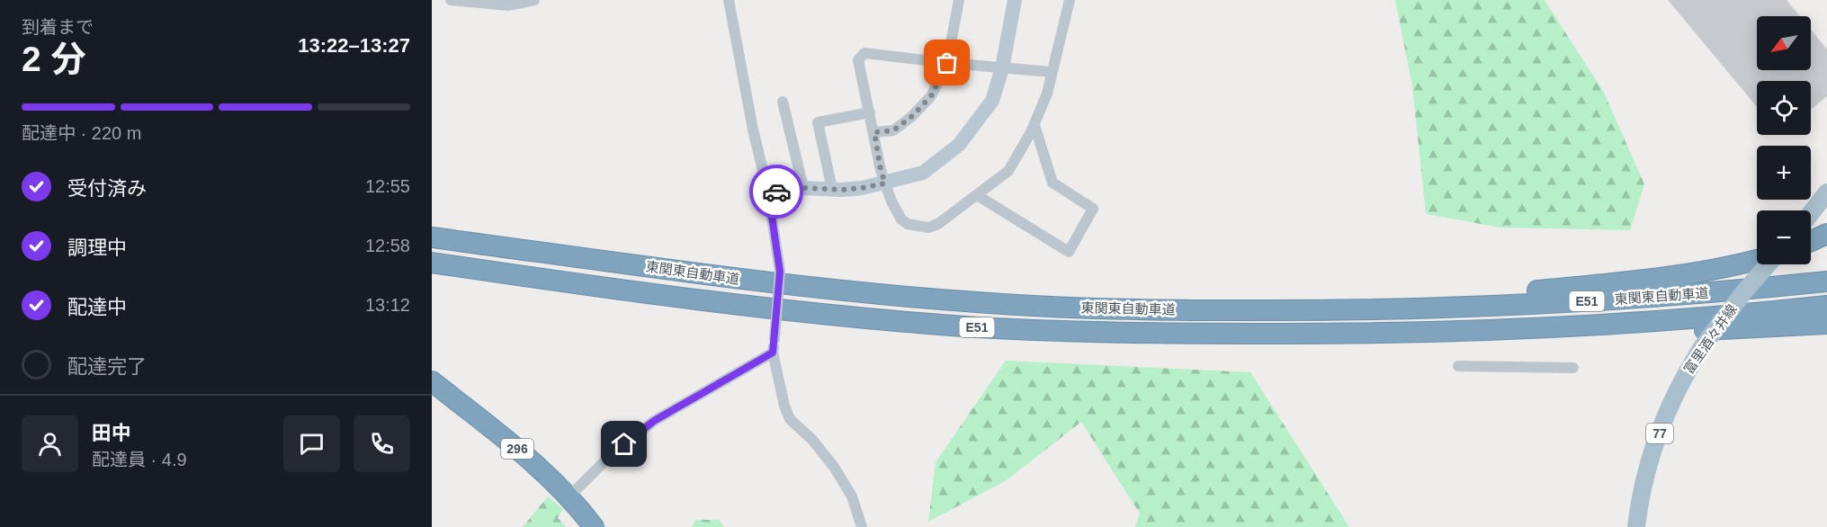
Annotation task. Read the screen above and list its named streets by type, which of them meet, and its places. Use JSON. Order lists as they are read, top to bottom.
{
  "streets": {
    "highway": ["東関東自動車道", "E51", "296"],
    "main road": ["富里酒々井線", "77"]
  },
  "north": "bottom left",
  "page": {
    "heading": ["2 分", "到着まで", "13:22–13:27"],
    "panel": ["田中", "配達員 · 4.9"],
    "map_buttons": ["+", "−"],
    "bar": "配達中 · 220 m",
    "list": [
      ["受付済み", "12:55"],
      ["調理中", "12:58"],
      ["配達中", "13:12"],
      "配達完了"
    ]
  }
}
